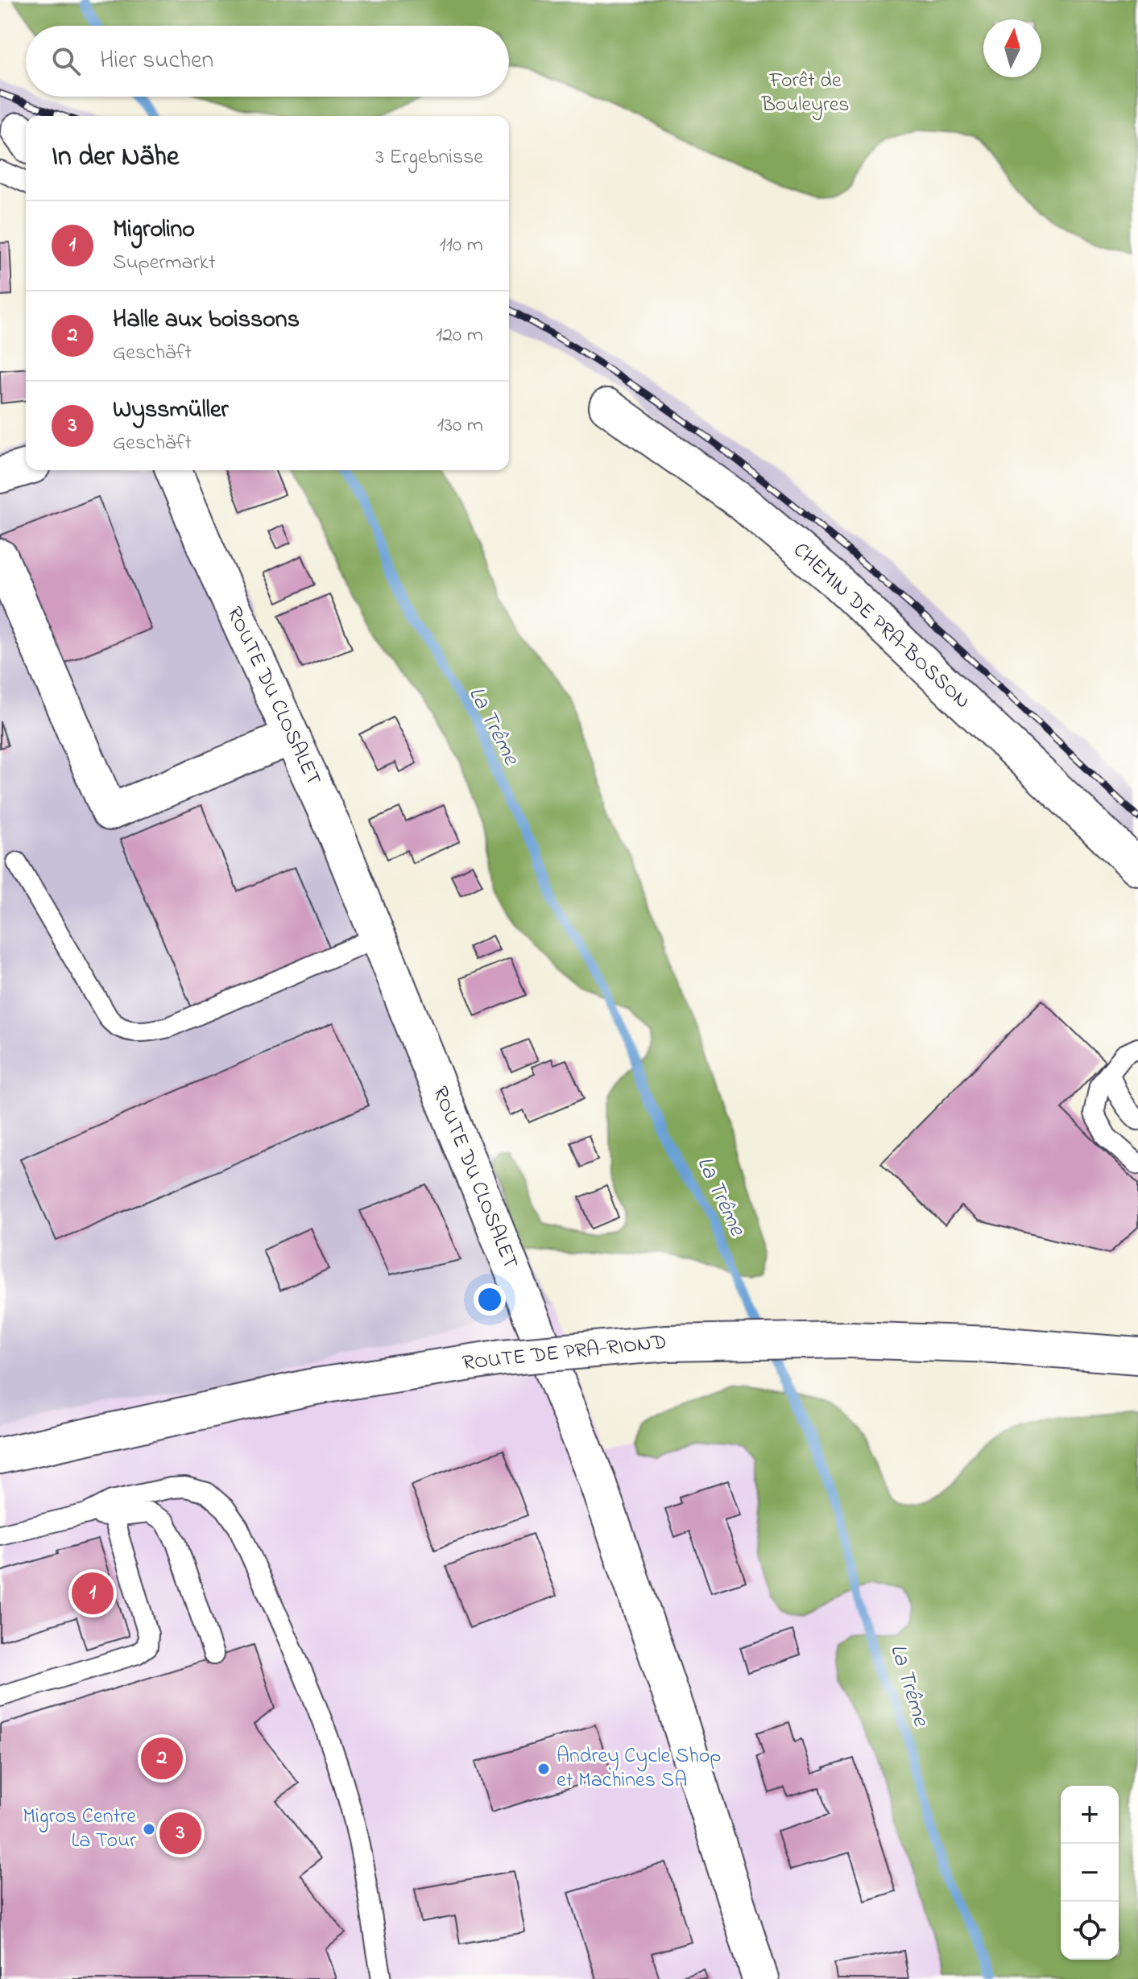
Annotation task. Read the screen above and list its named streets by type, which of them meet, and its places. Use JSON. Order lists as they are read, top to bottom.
{
  "streets": {
    "street": ["CHEMIN DE PRA-BOSSON", "ROUTE DU CLOSALET", "ROUTE DE PRA-RIOND"]
  },
  "water": ["La Trême"],
  "parks": ["Forêt de Bouleyres"],
  "places": ["Andrey Cycle Shop et Machines SA", "Migros Centre La Tour"],
  "north": "top",
  "page": {
    "search": "Hier suchen",
    "heading": ["In der Nähe", "3 Ergebnisse"],
    "list": [
      {
        "mark": "1",
        "name": "Migrolino",
        "note": "Supermarkt",
        "value": "110 m"
      },
      {
        "mark": "2",
        "name": "Halle aux boissons",
        "note": "Geschäft",
        "value": "120 m"
      },
      {
        "mark": "3",
        "name": "Wyssmüller",
        "note": "Geschäft",
        "value": "130 m"
      }
    ],
    "pins": ["1", "2", "3"],
    "map_buttons": ["+", "−"]
  }
}
